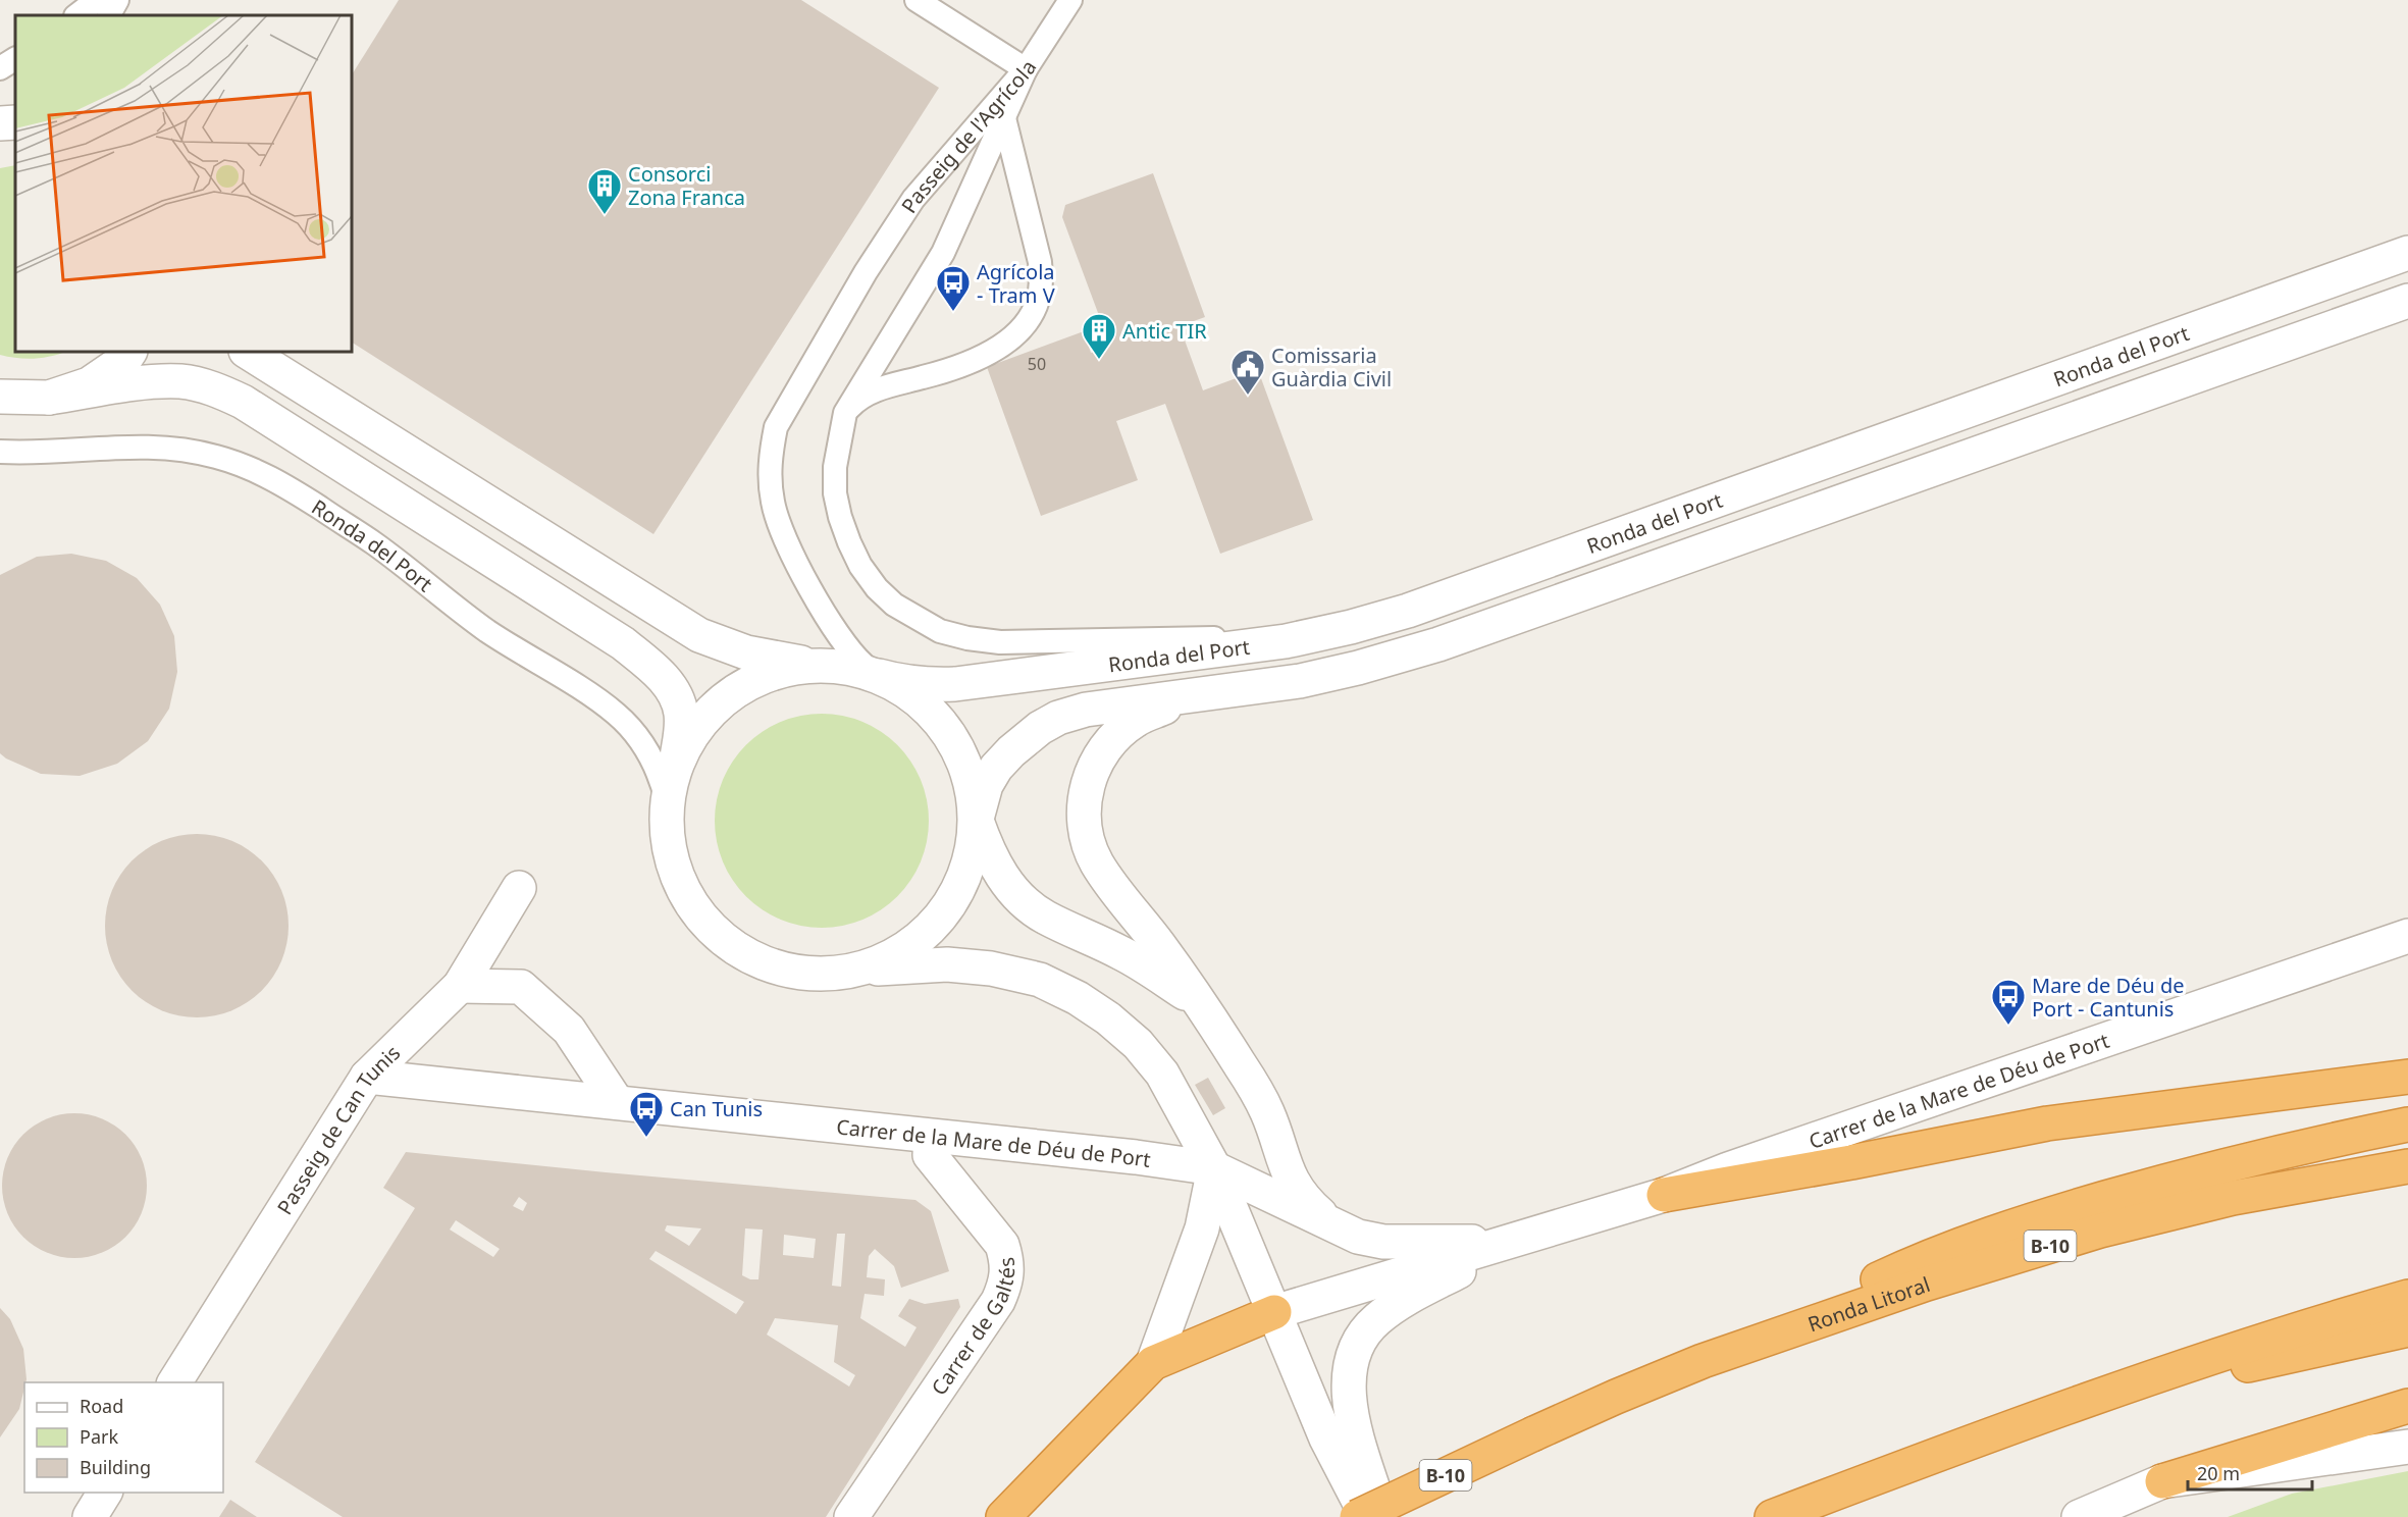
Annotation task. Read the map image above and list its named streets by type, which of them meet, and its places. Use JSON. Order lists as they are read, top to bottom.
{
  "streets": {
    "highway": ["B-10", "Ronda Litoral"],
    "street": [
      "Ronda del Port",
      "Carrer de la Mare de Déu de Port",
      "Passeig de Can Tunis",
      "Carrer de Galtés"
    ],
    "lane": ["Passeig de l'Agrícola"]
  },
  "crossings": [
    ["Passeig de l'Agrícola", "Ronda del Port"],
    ["Carrer de la Mare de Déu de Port", "Passeig de Can Tunis"],
    ["Carrer de la Mare de Déu de Port", "Carrer de Galtés"]
  ],
  "places": {
    "building": ["Consorci Zona Franca", "Antic TIR"],
    "bus stop": ["Agrícola - Tram V", "Mare de Déu de Port - Cantunis", "Can Tunis"],
    "public building": ["Comissaria Guàrdia Civil"]
  },
  "house_numbers": ["50"],
  "legend": ["Road", "Park", "Building"],
  "scale_bar": "20 m"
}
